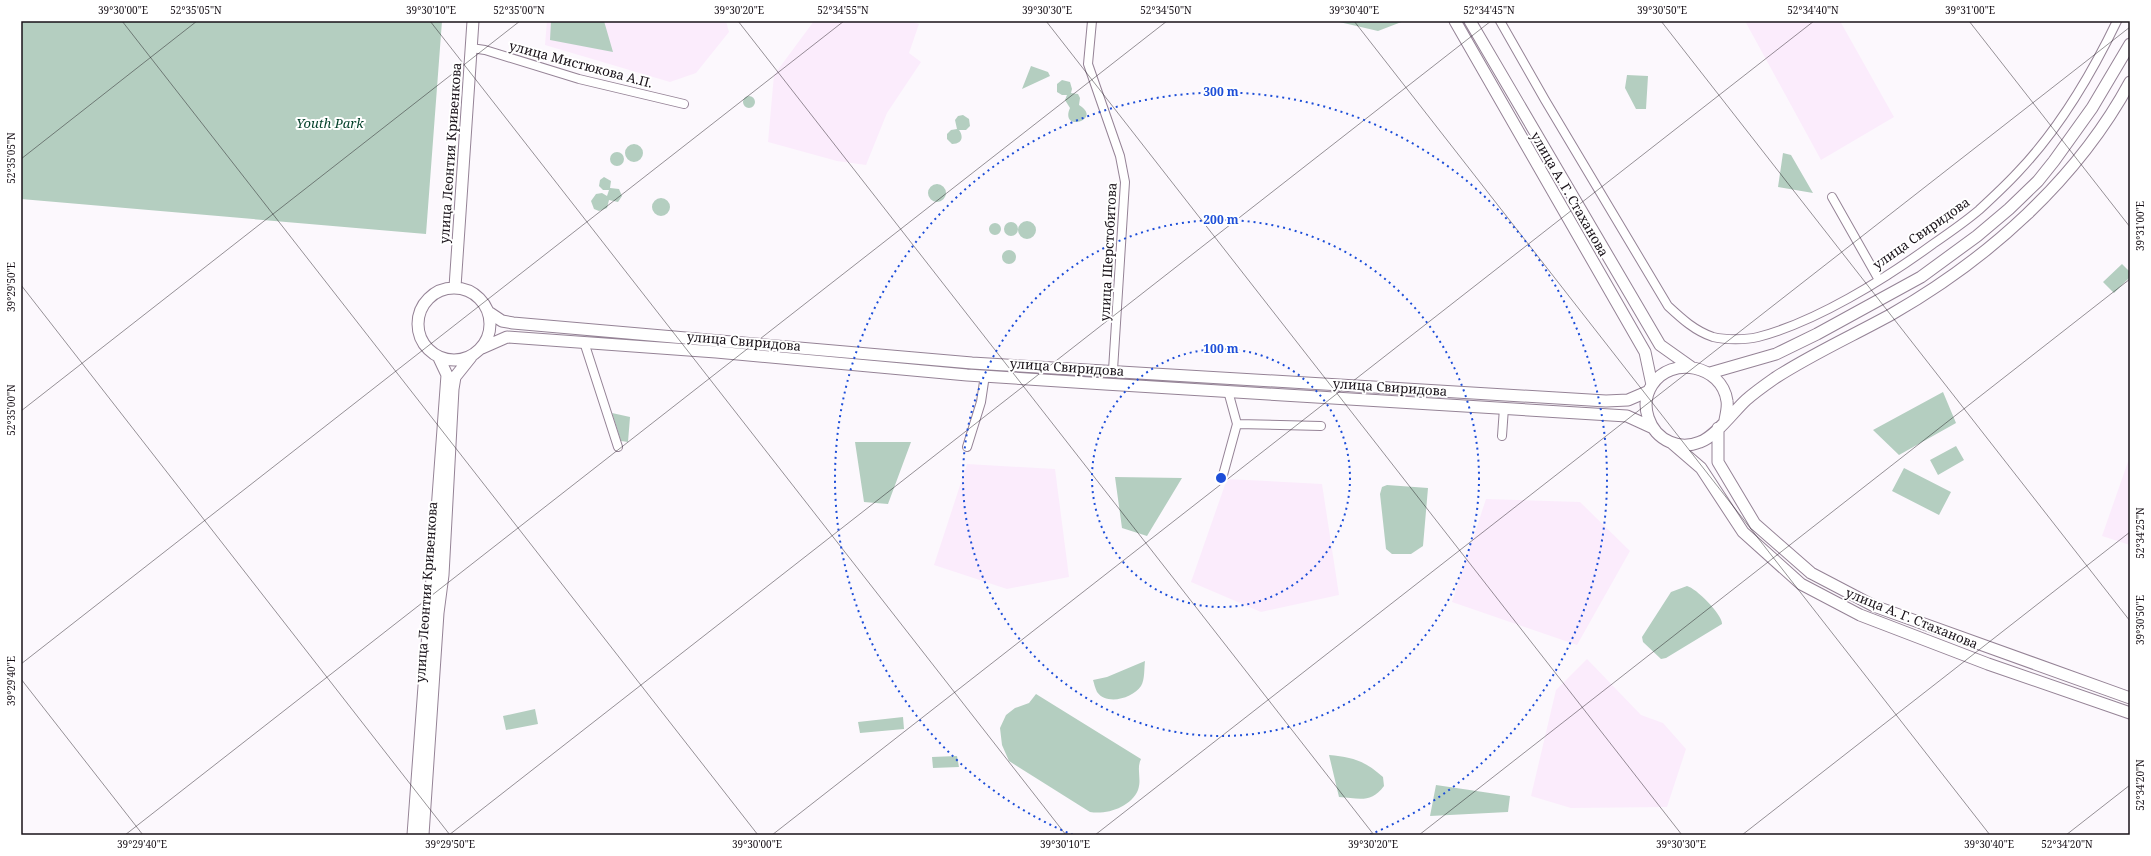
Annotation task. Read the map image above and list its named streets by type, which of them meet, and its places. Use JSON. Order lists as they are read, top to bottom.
{
  "streets": {
    "street": [
      "улица Мистюкова А.П.",
      "улица Леонтия Кривенкова",
      "улица А. Г. Стаханова",
      "улица Свиридова",
      "улица Шерстобитова"
    ]
  },
  "crossings": [
    ["улица Мистюкова А.П.", "улица Леонтия Кривенкова"],
    ["улица Леонтия Кривенкова", "улица Свиридова"],
    ["улица А. Г. Стаханова", "улица Свиридова"],
    ["улица Свиридова", "улица Шерстобитова"]
  ],
  "parks": ["Youth Park"],
  "coordinates": [
    "39°30'00\"E",
    "52°35'05\"N",
    "39°30'10\"E",
    "52°35'00\"N",
    "39°30'20\"E",
    "52°34'55\"N",
    "39°30'30\"E",
    "52°34'50\"N",
    "39°30'40\"E",
    "52°34'45\"N",
    "39°30'50\"E",
    "52°34'40\"N",
    "39°31'00\"E",
    "39°29'50\"E",
    "52°34'25\"N",
    "39°29'40\"E",
    "52°34'20\"N"
  ],
  "rings": ["300 m", "200 m", "100 m"]
}
